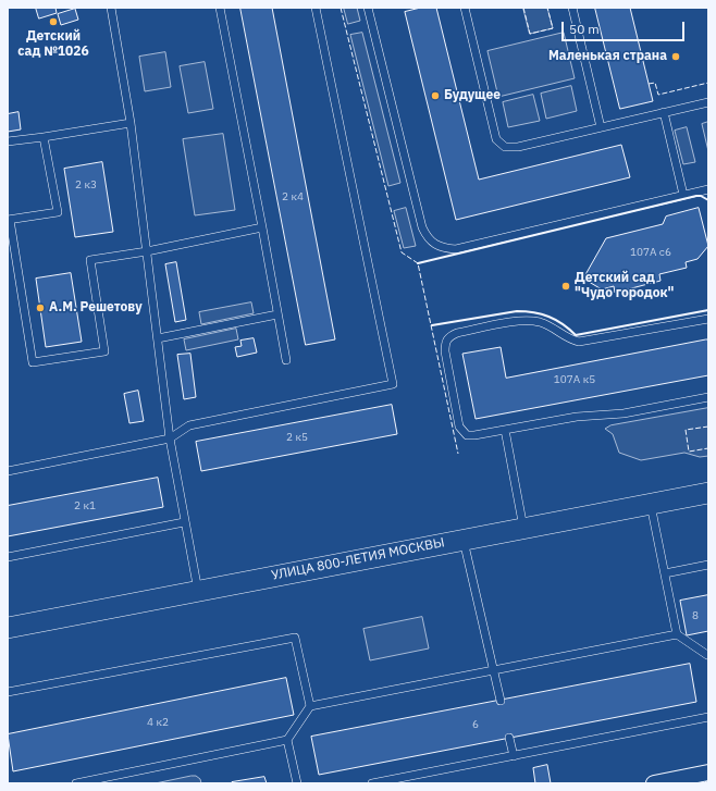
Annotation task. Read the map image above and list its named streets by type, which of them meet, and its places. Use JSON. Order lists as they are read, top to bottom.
{
  "streets": {
    "main road": ["УЛИЦА 800-ЛЕТИЯ МОСКВЫ"]
  },
  "places": [
    "Детский сад №1026",
    "Маленькая страна",
    "Будущее",
    "Детский сад \"Чудо городок\"",
    "А.М. Решетову"
  ],
  "house_numbers": [
    "2 к3",
    "2 к4",
    "107А с6",
    "107А к5",
    "2 к5",
    "2 к1",
    "8",
    "4 к2",
    "6"
  ],
  "scale_bar": "50 m"
}
